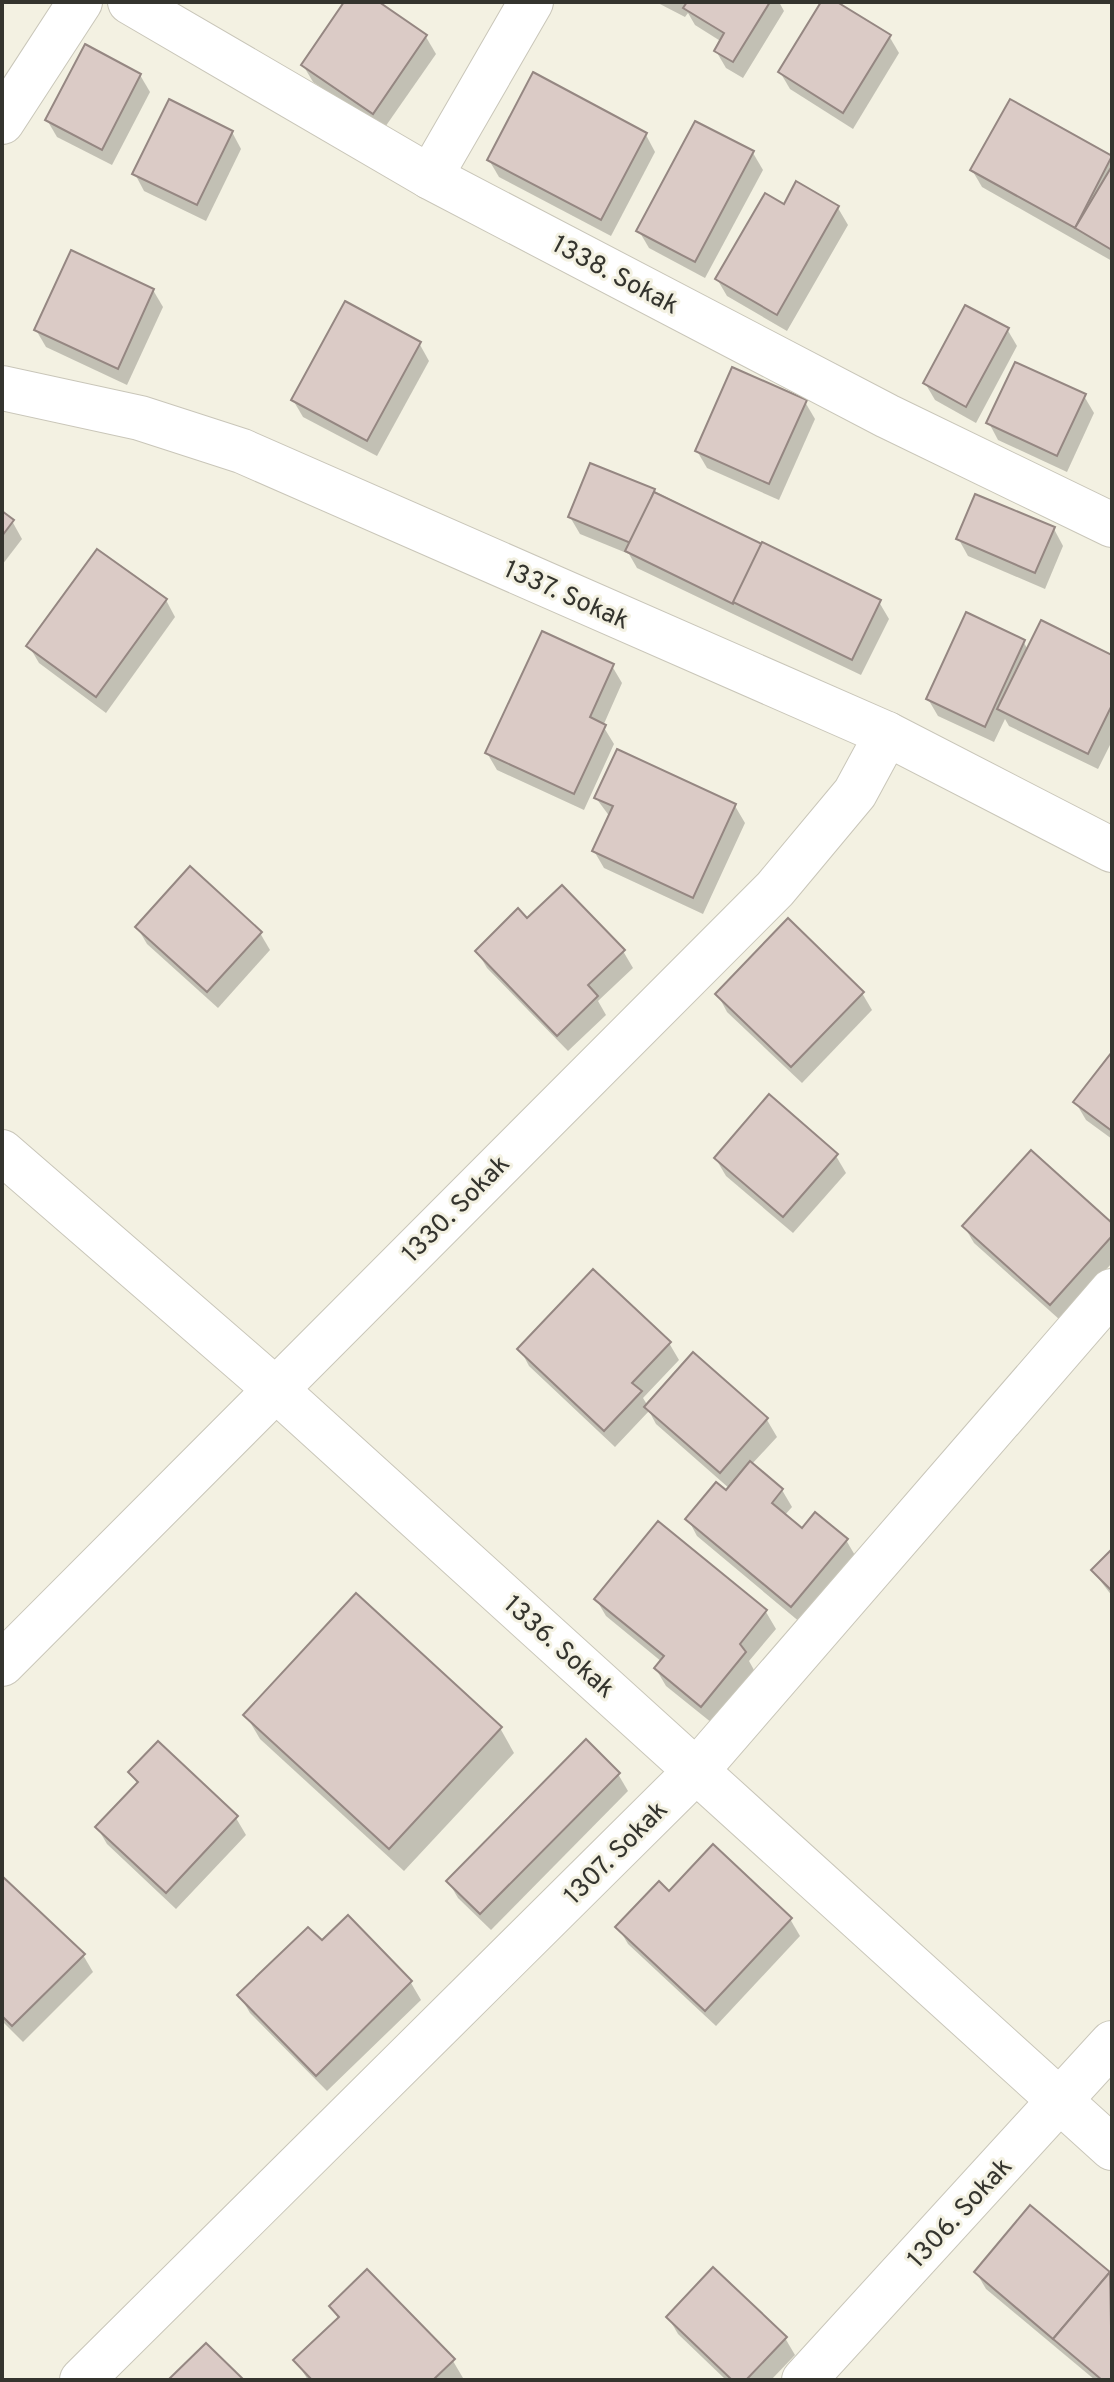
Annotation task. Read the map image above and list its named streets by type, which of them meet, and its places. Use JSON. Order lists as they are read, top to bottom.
{
  "streets": {
    "street": [
      "1338. Sokak",
      "1337. Sokak",
      "1330. Sokak",
      "1336. Sokak",
      "1307. Sokak",
      "1306. Sokak"
    ]
  },
  "crossings": [
    ["1337. Sokak", "1330. Sokak"],
    ["1330. Sokak", "1336. Sokak"],
    ["1336. Sokak", "1307. Sokak"],
    ["1336. Sokak", "1306. Sokak"]
  ]
}
